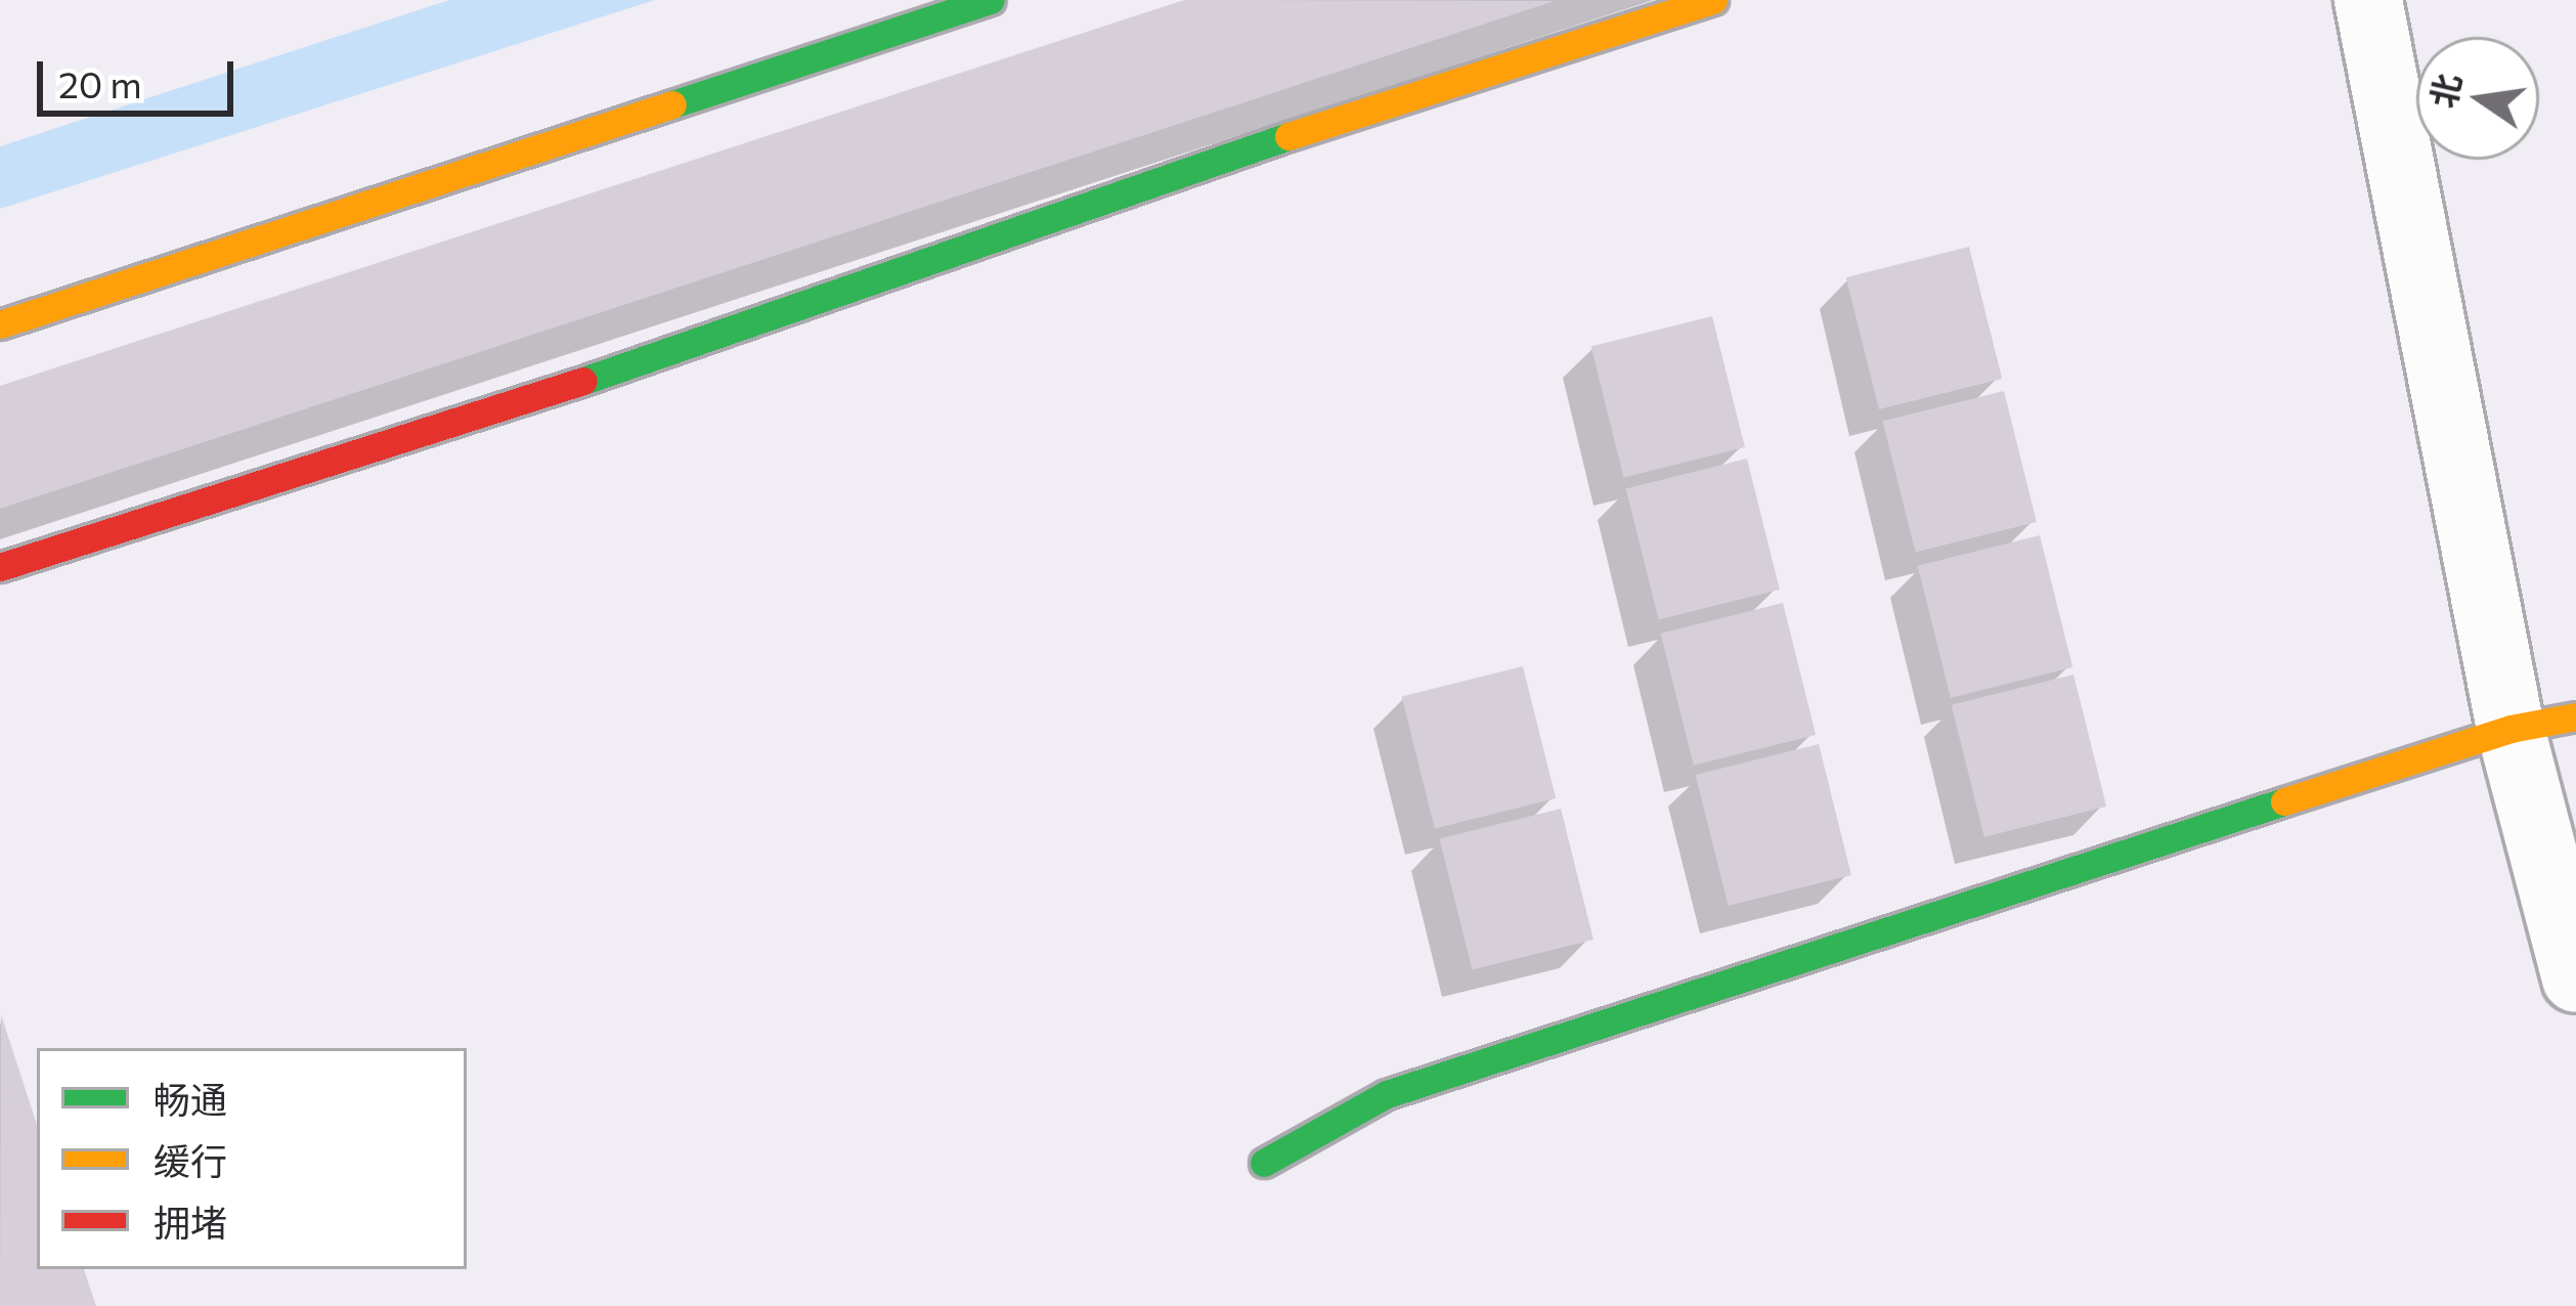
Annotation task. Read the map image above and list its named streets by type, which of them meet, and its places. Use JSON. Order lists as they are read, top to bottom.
{
  "legend": ["畅通", "缓行", "拥堵"],
  "scale_bar": "20 m",
  "north": "left"
}
